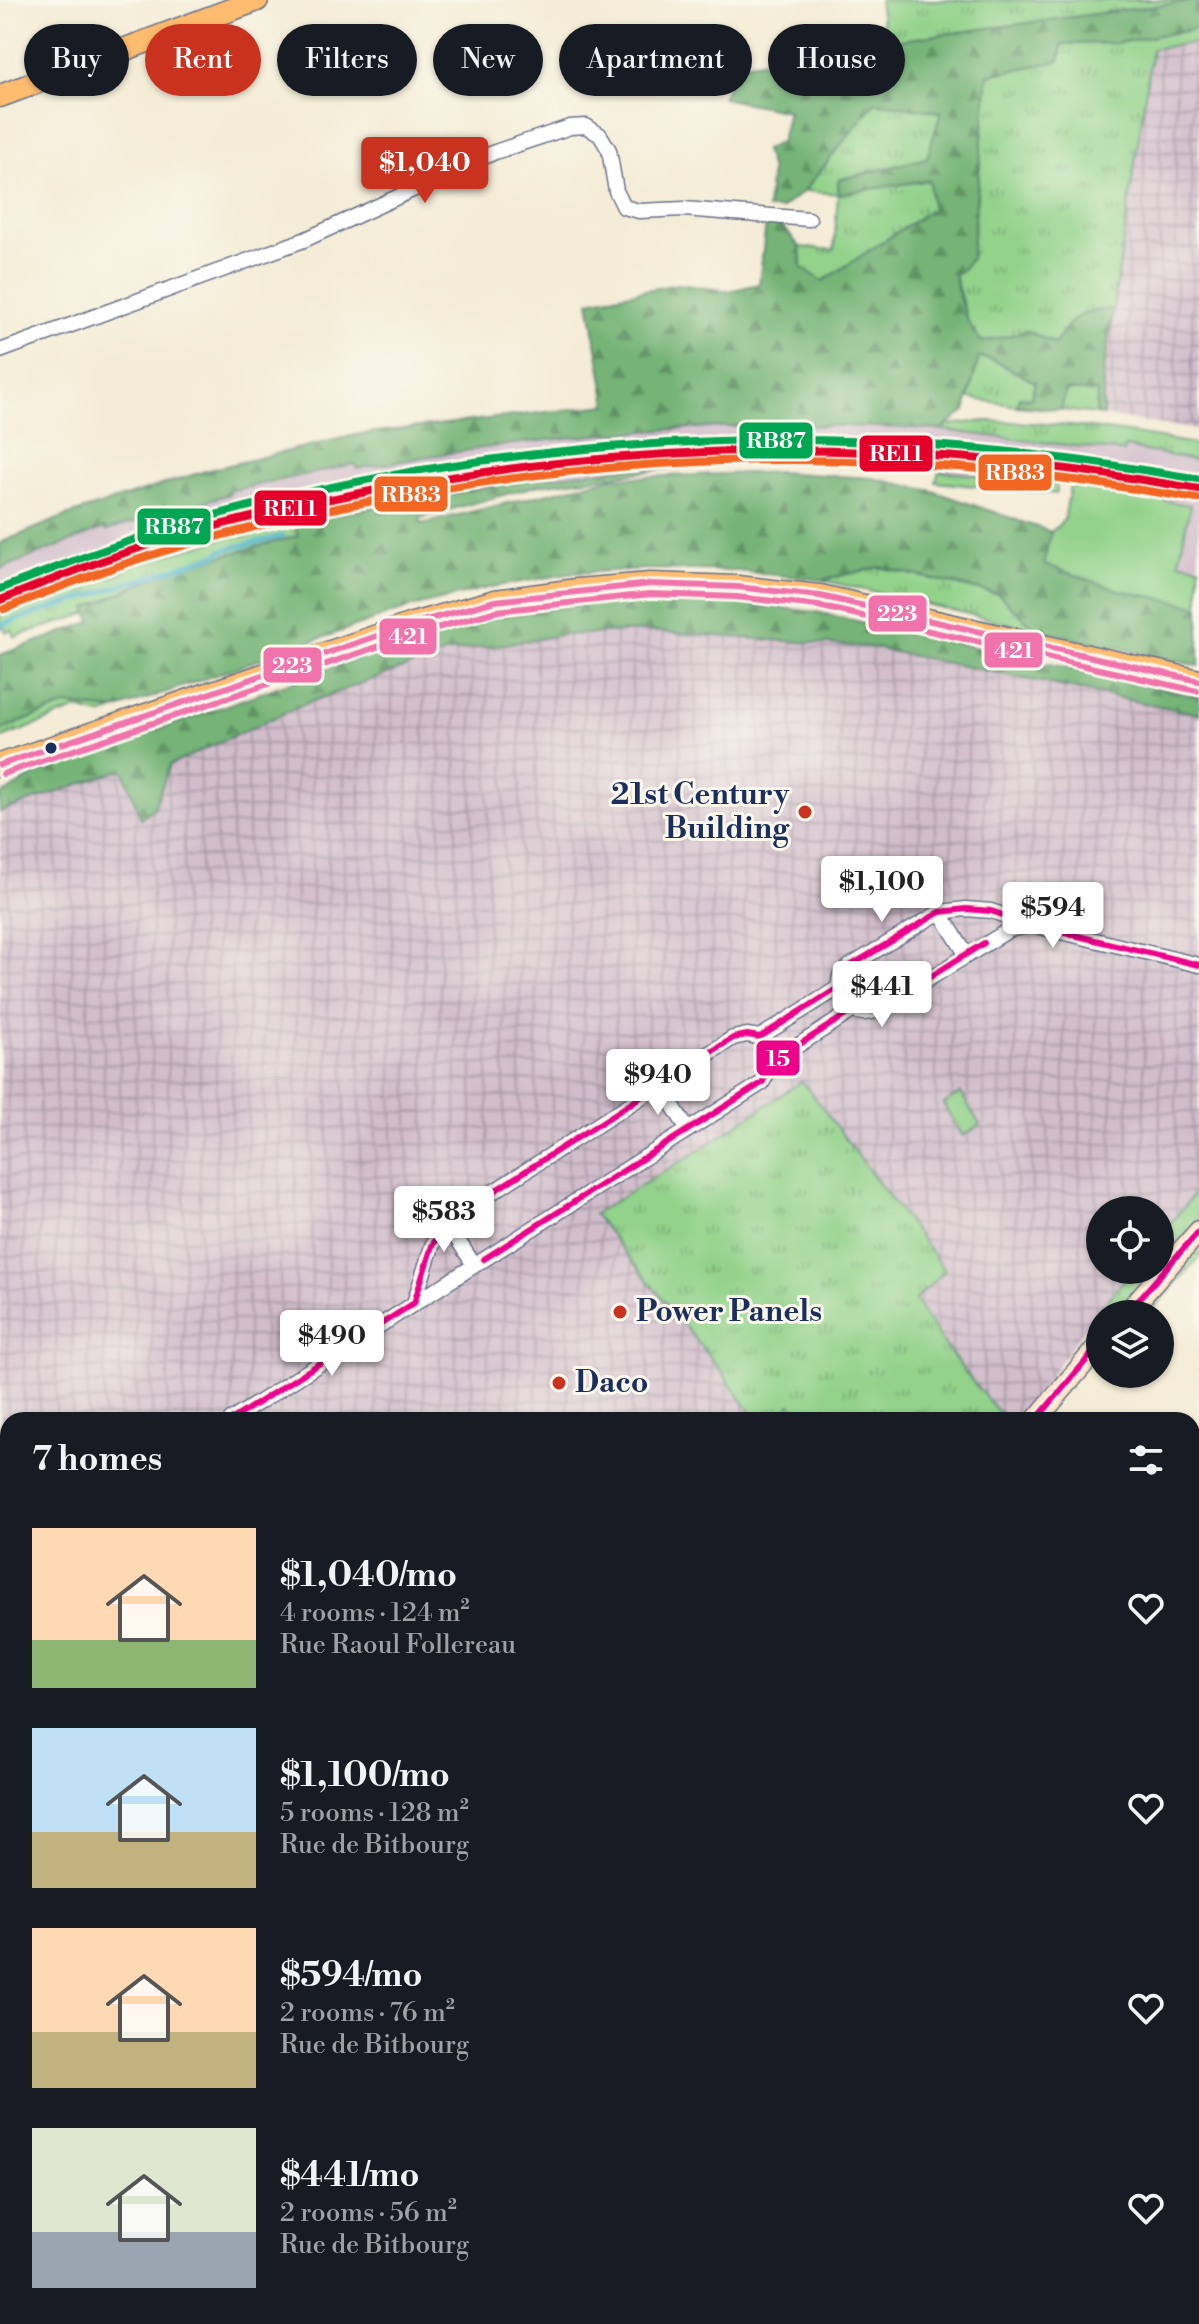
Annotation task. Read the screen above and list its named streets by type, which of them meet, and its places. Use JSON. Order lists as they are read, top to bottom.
{
  "places": ["21st Century Building", "Power Panels", "Daco"],
  "lines": [
    "transit line RB87",
    "transit line RE11",
    "transit line RB83",
    "transit line 223",
    "transit line 421",
    "transit line 15"
  ],
  "page": {
    "chip": [
      "Buy",
      "Rent",
      "Filters",
      "New",
      "Apartment",
      "House"
    ],
    "price": [
      "$1,040",
      "$1,100",
      "$594",
      "$441",
      "$940",
      "$583",
      "$490"
    ],
    "heading": "7 homes",
    "list": [
      {
        "name": "$1,040/mo",
        "note": "4 rooms · 124 m² · Rue Raoul Follereau"
      },
      {
        "name": "$1,100/mo",
        "note": "5 rooms · 128 m² · Rue de Bitbourg"
      },
      {
        "name": "$594/mo",
        "note": "2 rooms · 76 m² · Rue de Bitbourg"
      },
      {
        "name": "$441/mo",
        "note": "2 rooms · 56 m² · Rue de Bitbourg"
      }
    ]
  }
}
